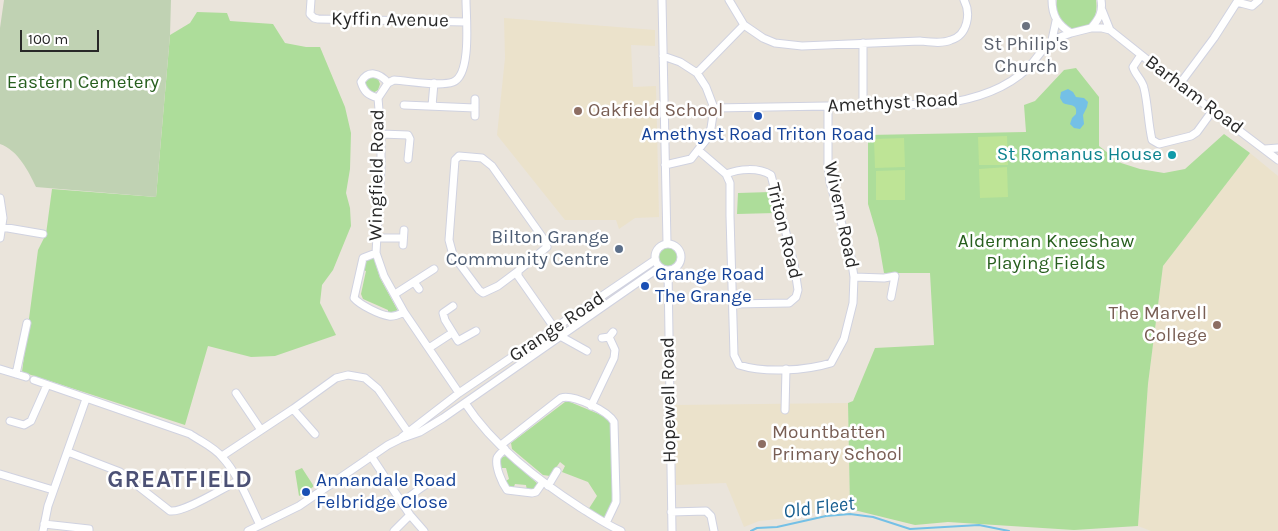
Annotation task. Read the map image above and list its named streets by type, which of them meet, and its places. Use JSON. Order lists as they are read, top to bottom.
{
  "streets": {
    "street": [
      "Kyffin Avenue",
      "Barham Road",
      "Amethyst Road",
      "Wingfield Road",
      "Wivern Road",
      "Triton Road",
      "Grange Road",
      "Hopewell Road"
    ]
  },
  "crossings": [
    ["Kyffin Avenue", "Wingfield Road"],
    ["Amethyst Road", "Wivern Road"],
    ["Wingfield Road", "Grange Road"],
    ["Wivern Road", "Triton Road"],
    ["Grange Road", "Hopewell Road"]
  ],
  "districts": ["GREATFIELD"],
  "water": ["Old Fleet"],
  "parks": ["Eastern Cemetery", "Alderman Kneeshaw Playing Fields"],
  "places": [
    "St Philip's Church",
    "Oakfield School",
    "Amethyst Road Triton Road",
    "St Romanus House",
    "Bilton Grange Community Centre",
    "Grange Road The Grange",
    "The Marvell College",
    "Mountbatten Primary School",
    "Annandale Road Felbridge Close"
  ],
  "scale_bar": "100 m"
}
